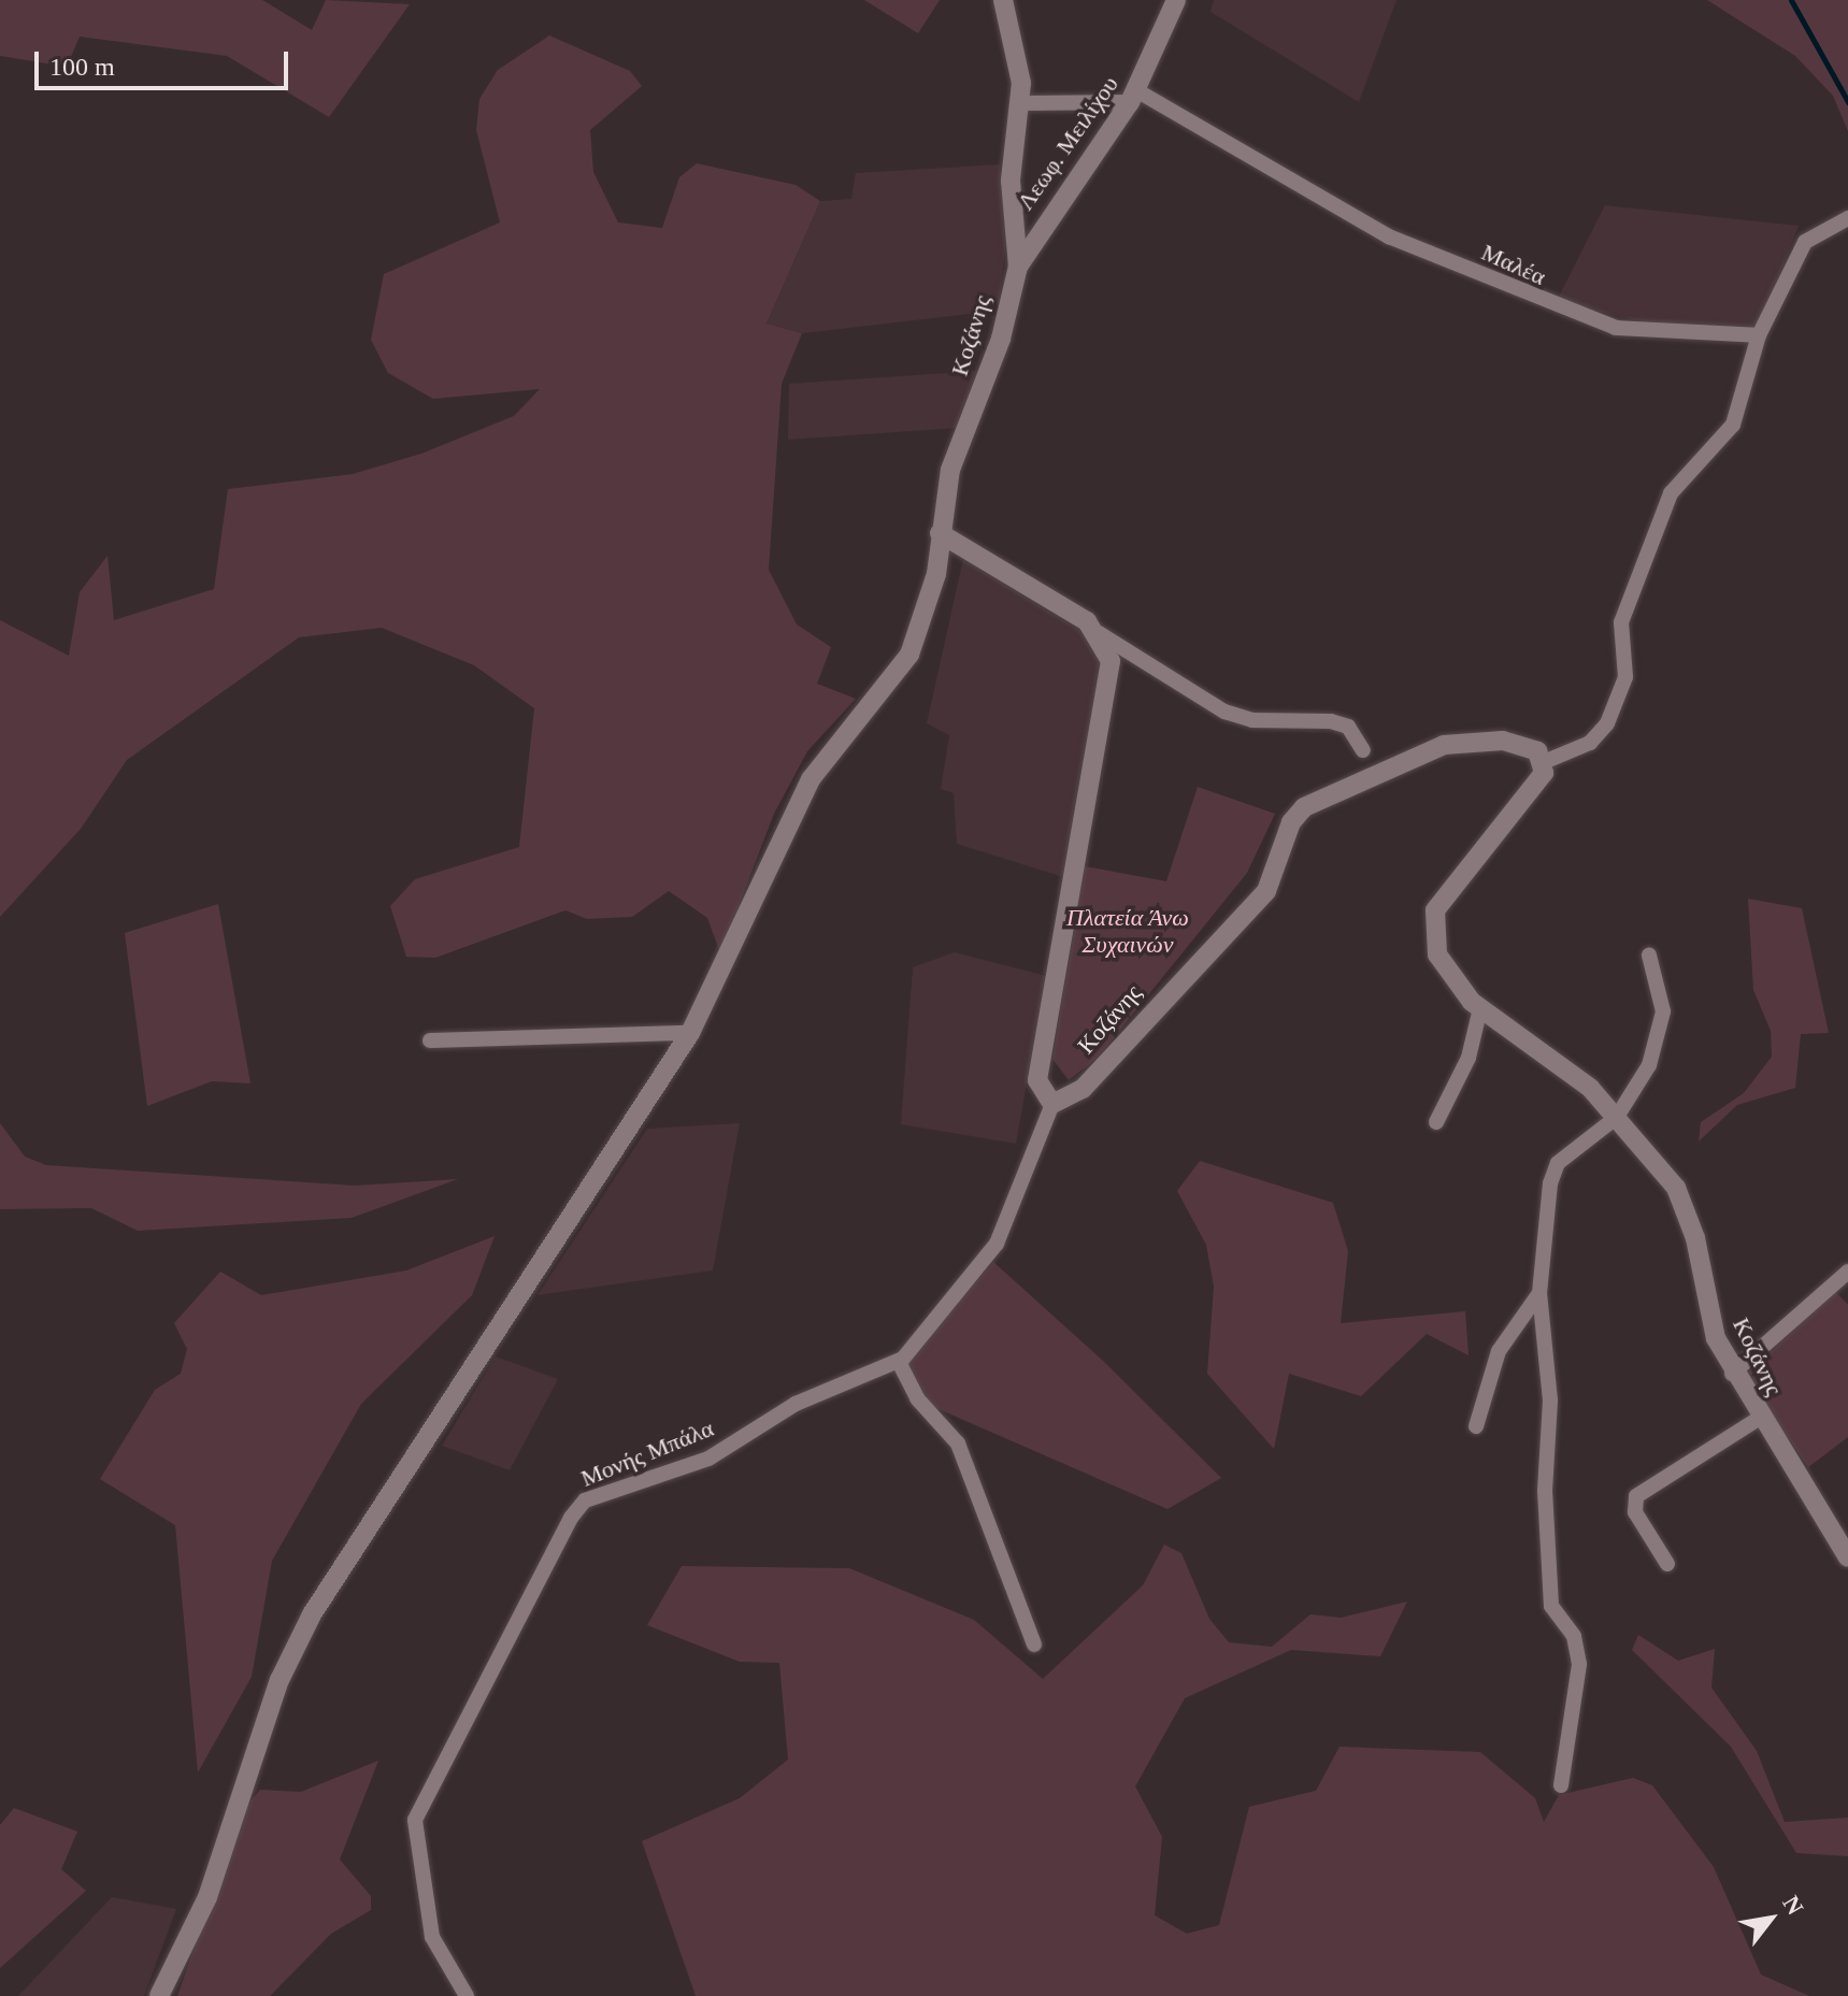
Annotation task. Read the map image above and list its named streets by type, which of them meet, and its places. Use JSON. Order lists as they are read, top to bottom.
{
  "streets": {
    "street": [
      "Λεωφ. Μειλίχου",
      "Μαλέα",
      "Κοζάνης",
      "Μονής Μπάλα"
    ]
  },
  "crossings": [
    ["Λεωφ. Μειλίχου", "Μαλέα"],
    ["Λεωφ. Μειλίχου", "Κοζάνης"],
    ["Κοζάνης", "Μονής Μπάλα"]
  ],
  "parks": ["Πλατεία Άνω Συχαινών"],
  "scale_bar": "100 m",
  "north": "top right"
}
